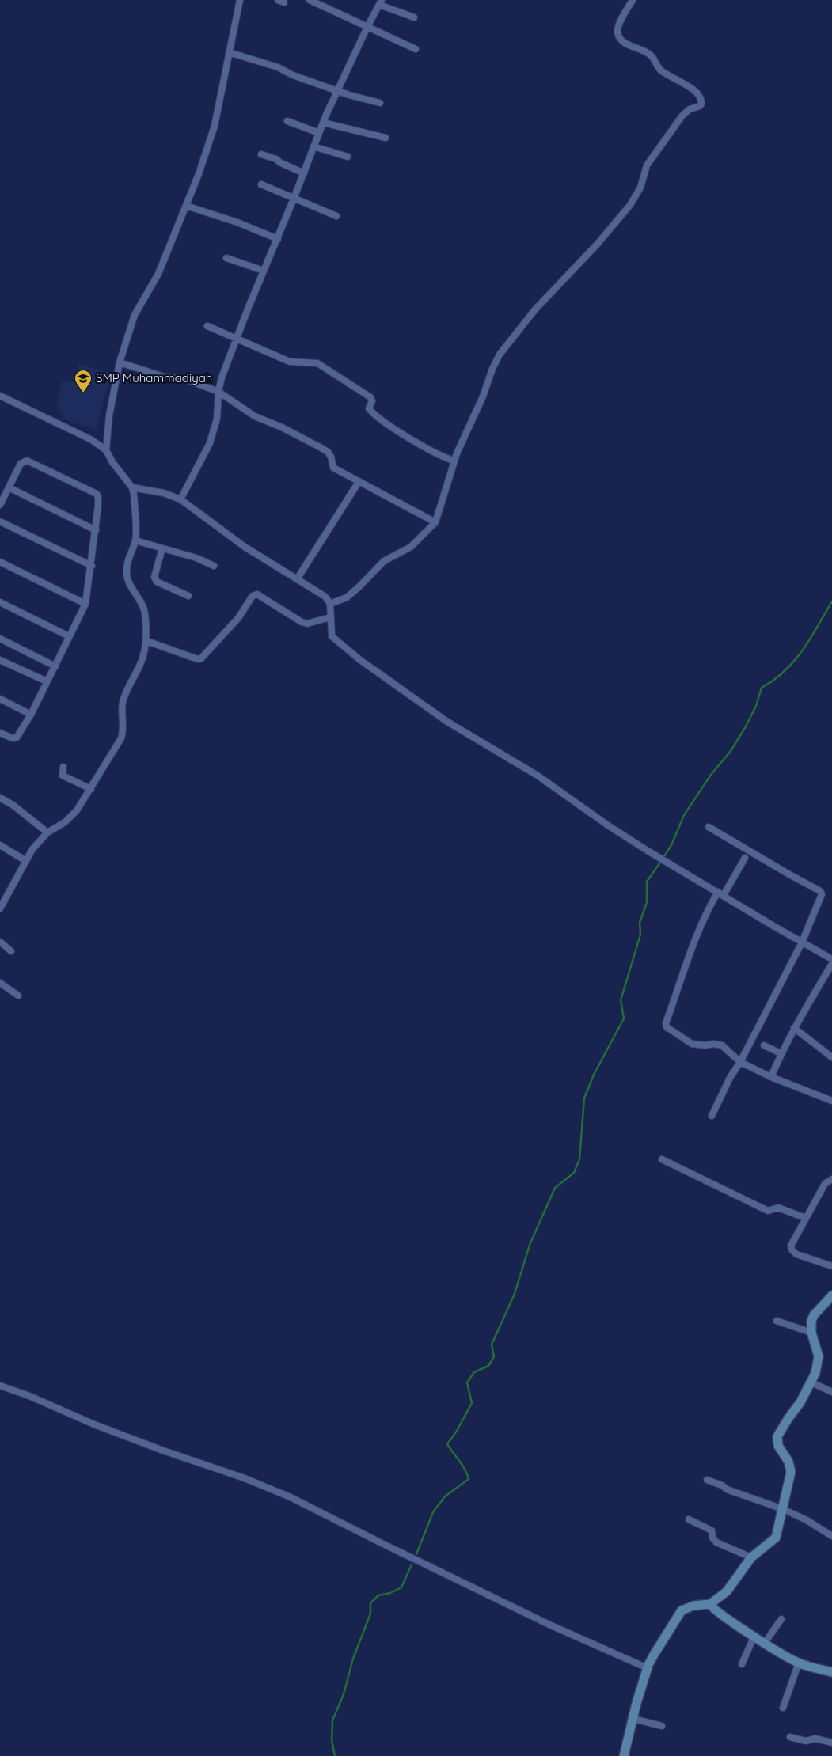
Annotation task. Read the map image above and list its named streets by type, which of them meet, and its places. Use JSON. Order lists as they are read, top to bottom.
{
  "places": {
    "school or university": ["SMP Muhammadiyah"]
  }
}
